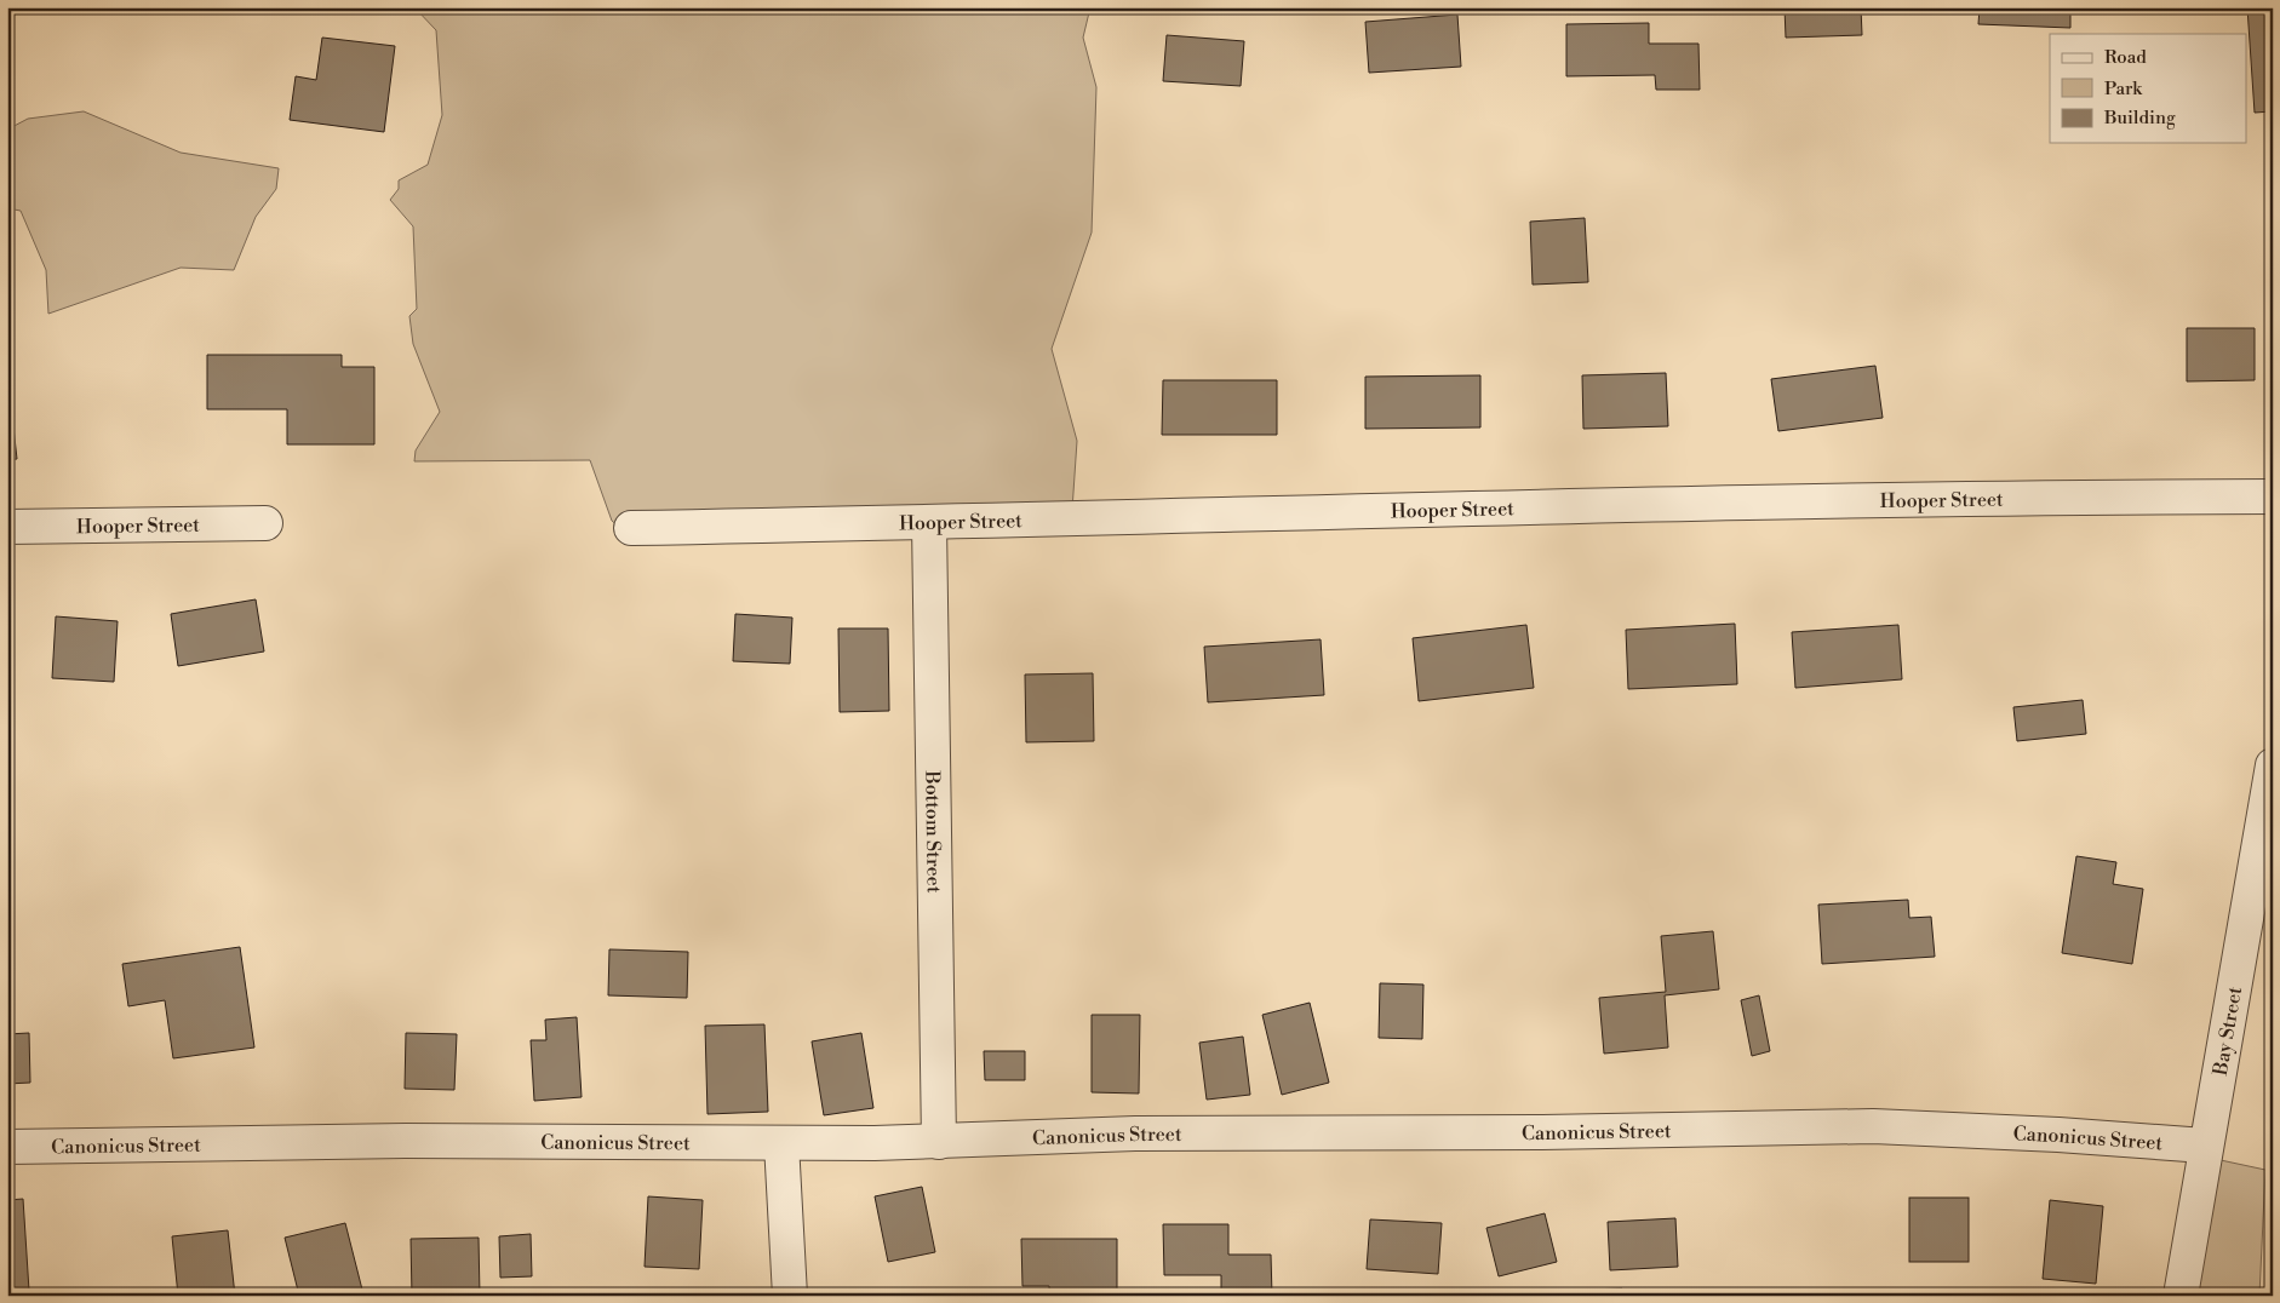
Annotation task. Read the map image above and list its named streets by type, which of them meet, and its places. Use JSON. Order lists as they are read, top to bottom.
{
  "streets": {
    "street": [
      "Hooper Street",
      "Bottom Street",
      "Bay Street",
      "Canonicus Street"
    ]
  },
  "crossings": [
    ["Hooper Street", "Bottom Street"],
    ["Bottom Street", "Canonicus Street"],
    ["Bay Street", "Canonicus Street"]
  ],
  "legend": ["Road", "Park", "Building"]
}
